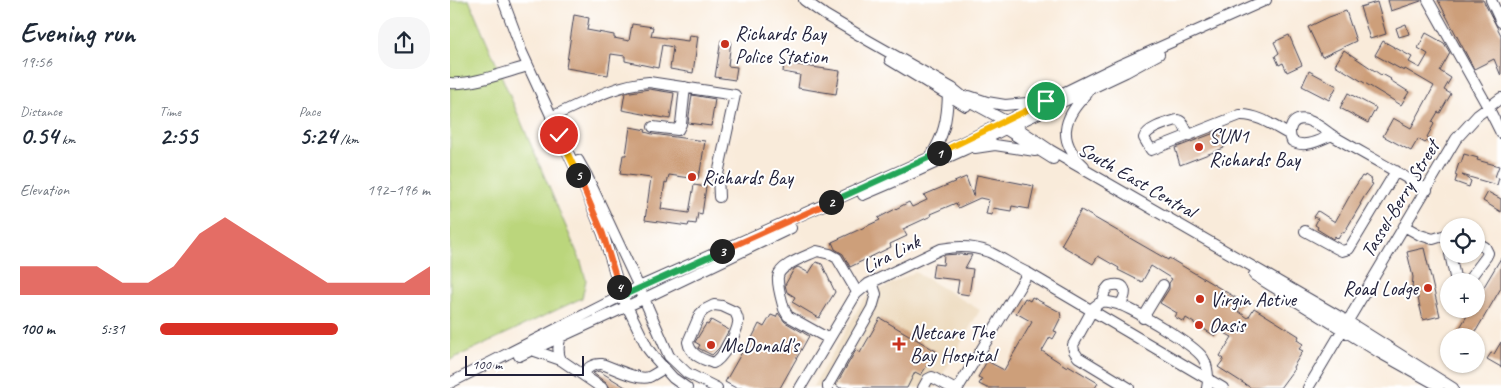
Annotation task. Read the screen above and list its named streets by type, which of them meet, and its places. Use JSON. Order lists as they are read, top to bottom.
{
  "streets": {
    "street": ["South East Central", "Tassel-Berry Street", "Lira Link"]
  },
  "crossings": [
    ["South East Central", "Tassel-Berry Street"]
  ],
  "places": {
    "other": [
      "Richards Bay Police Station",
      "SUN1 Richards Bay",
      "Richards Bay",
      "Road Lodge",
      "Virgin Active",
      "Oasis",
      "McDonald's"
    ],
    "health": ["Netcare The Bay Hospital"]
  },
  "scale_bar": "100 m",
  "page": {
    "heading": ["Evening run", "19:56"],
    "stats": [
      ["Distance", "0.54 km"],
      ["Time", "2:55"],
      ["Pace", "5:24 /km"]
    ],
    "pins": [
      "1",
      "5",
      "2",
      "3",
      "4"
    ],
    "chart": ["Elevation", "192–196 m"],
    "map_buttons": ["+", "−"],
    "list": [
      {
        "name": "100 m",
        "note": "5:31"
      }
    ],
    "scale": "100 m"
  }
}
